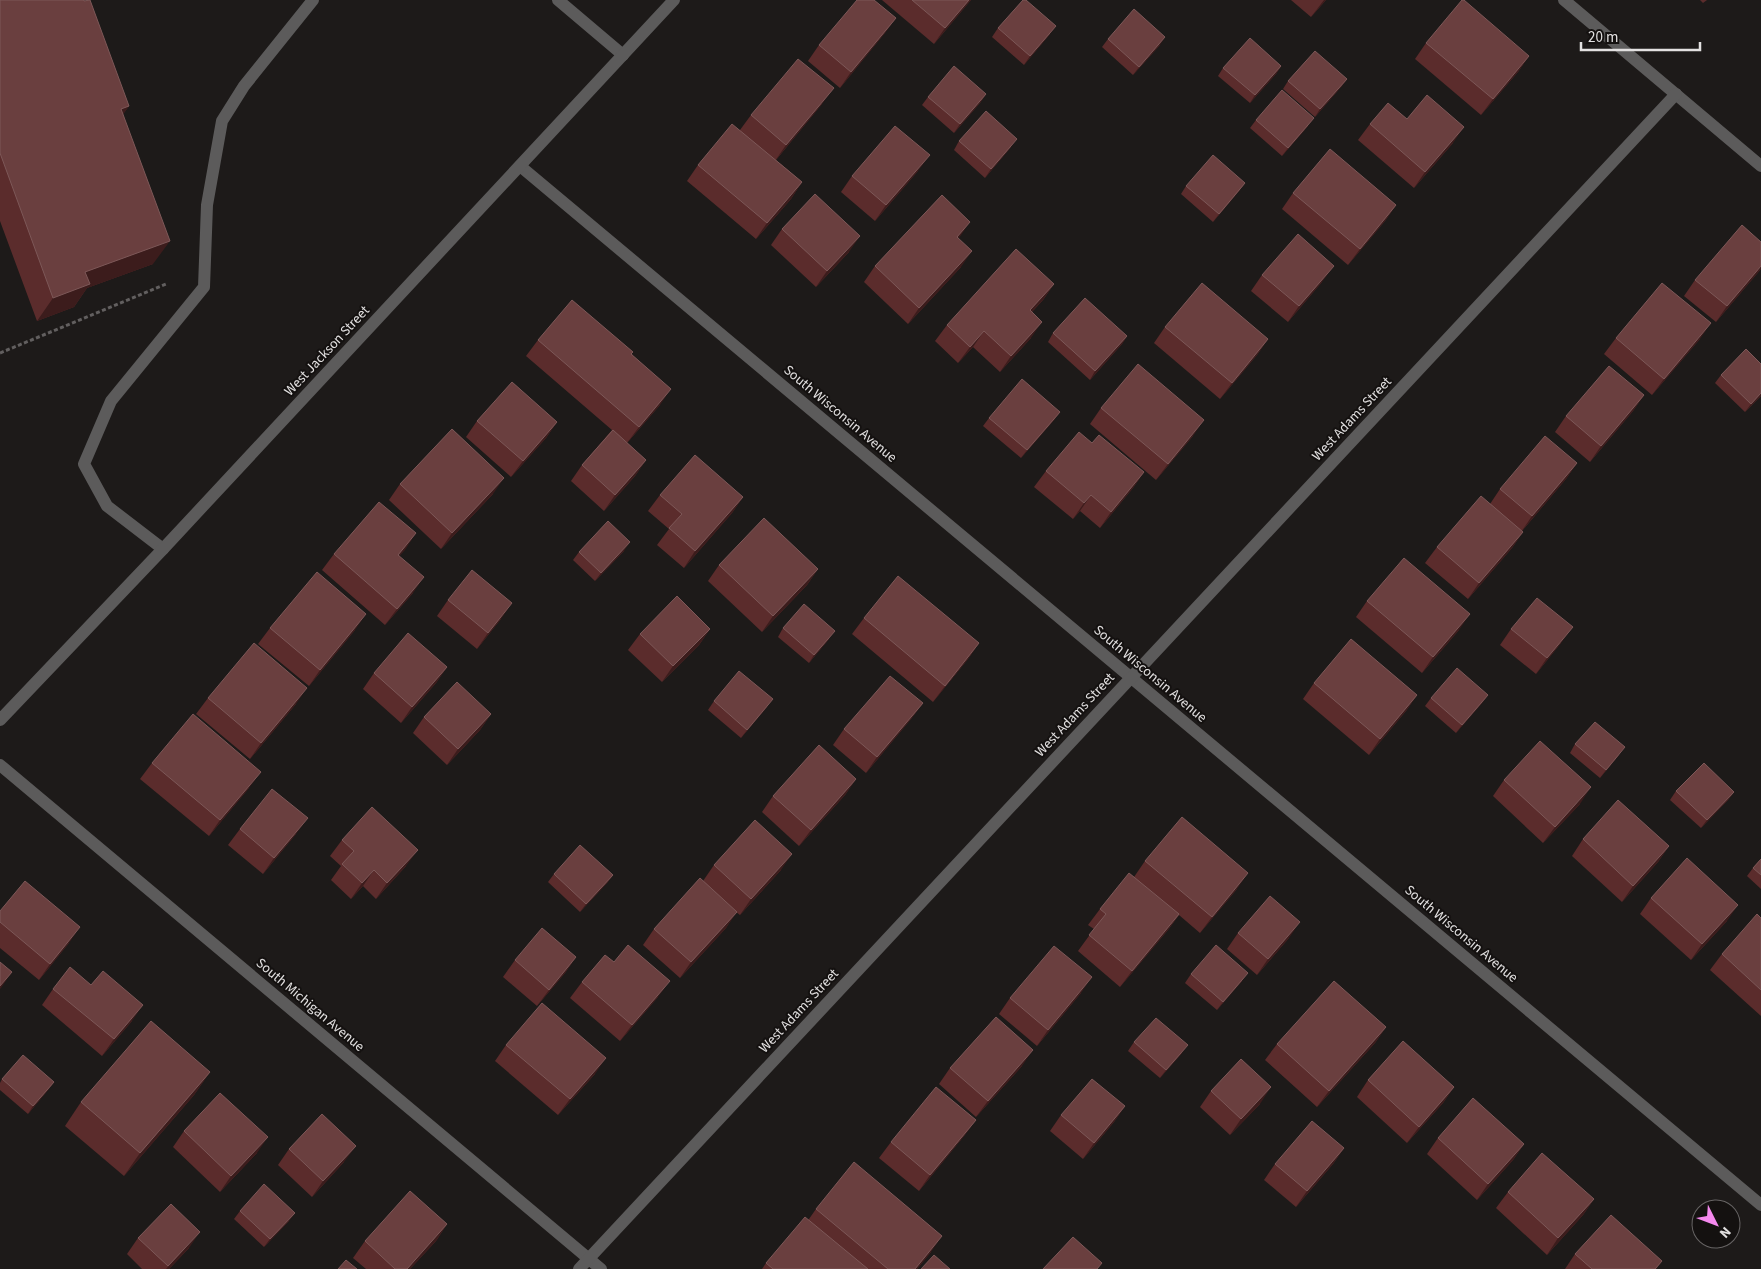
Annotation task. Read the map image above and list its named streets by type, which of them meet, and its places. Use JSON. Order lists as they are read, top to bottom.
{
  "streets": {
    "street": [
      "West Jackson Street",
      "South Wisconsin Avenue",
      "West Adams Street",
      "South Michigan Avenue"
    ]
  },
  "crossings": [
    ["West Jackson Street", "South Wisconsin Avenue"],
    ["South Wisconsin Avenue", "West Adams Street"],
    ["West Adams Street", "South Michigan Avenue"]
  ],
  "scale_bar": "20 m",
  "north": "bottom right"
}
